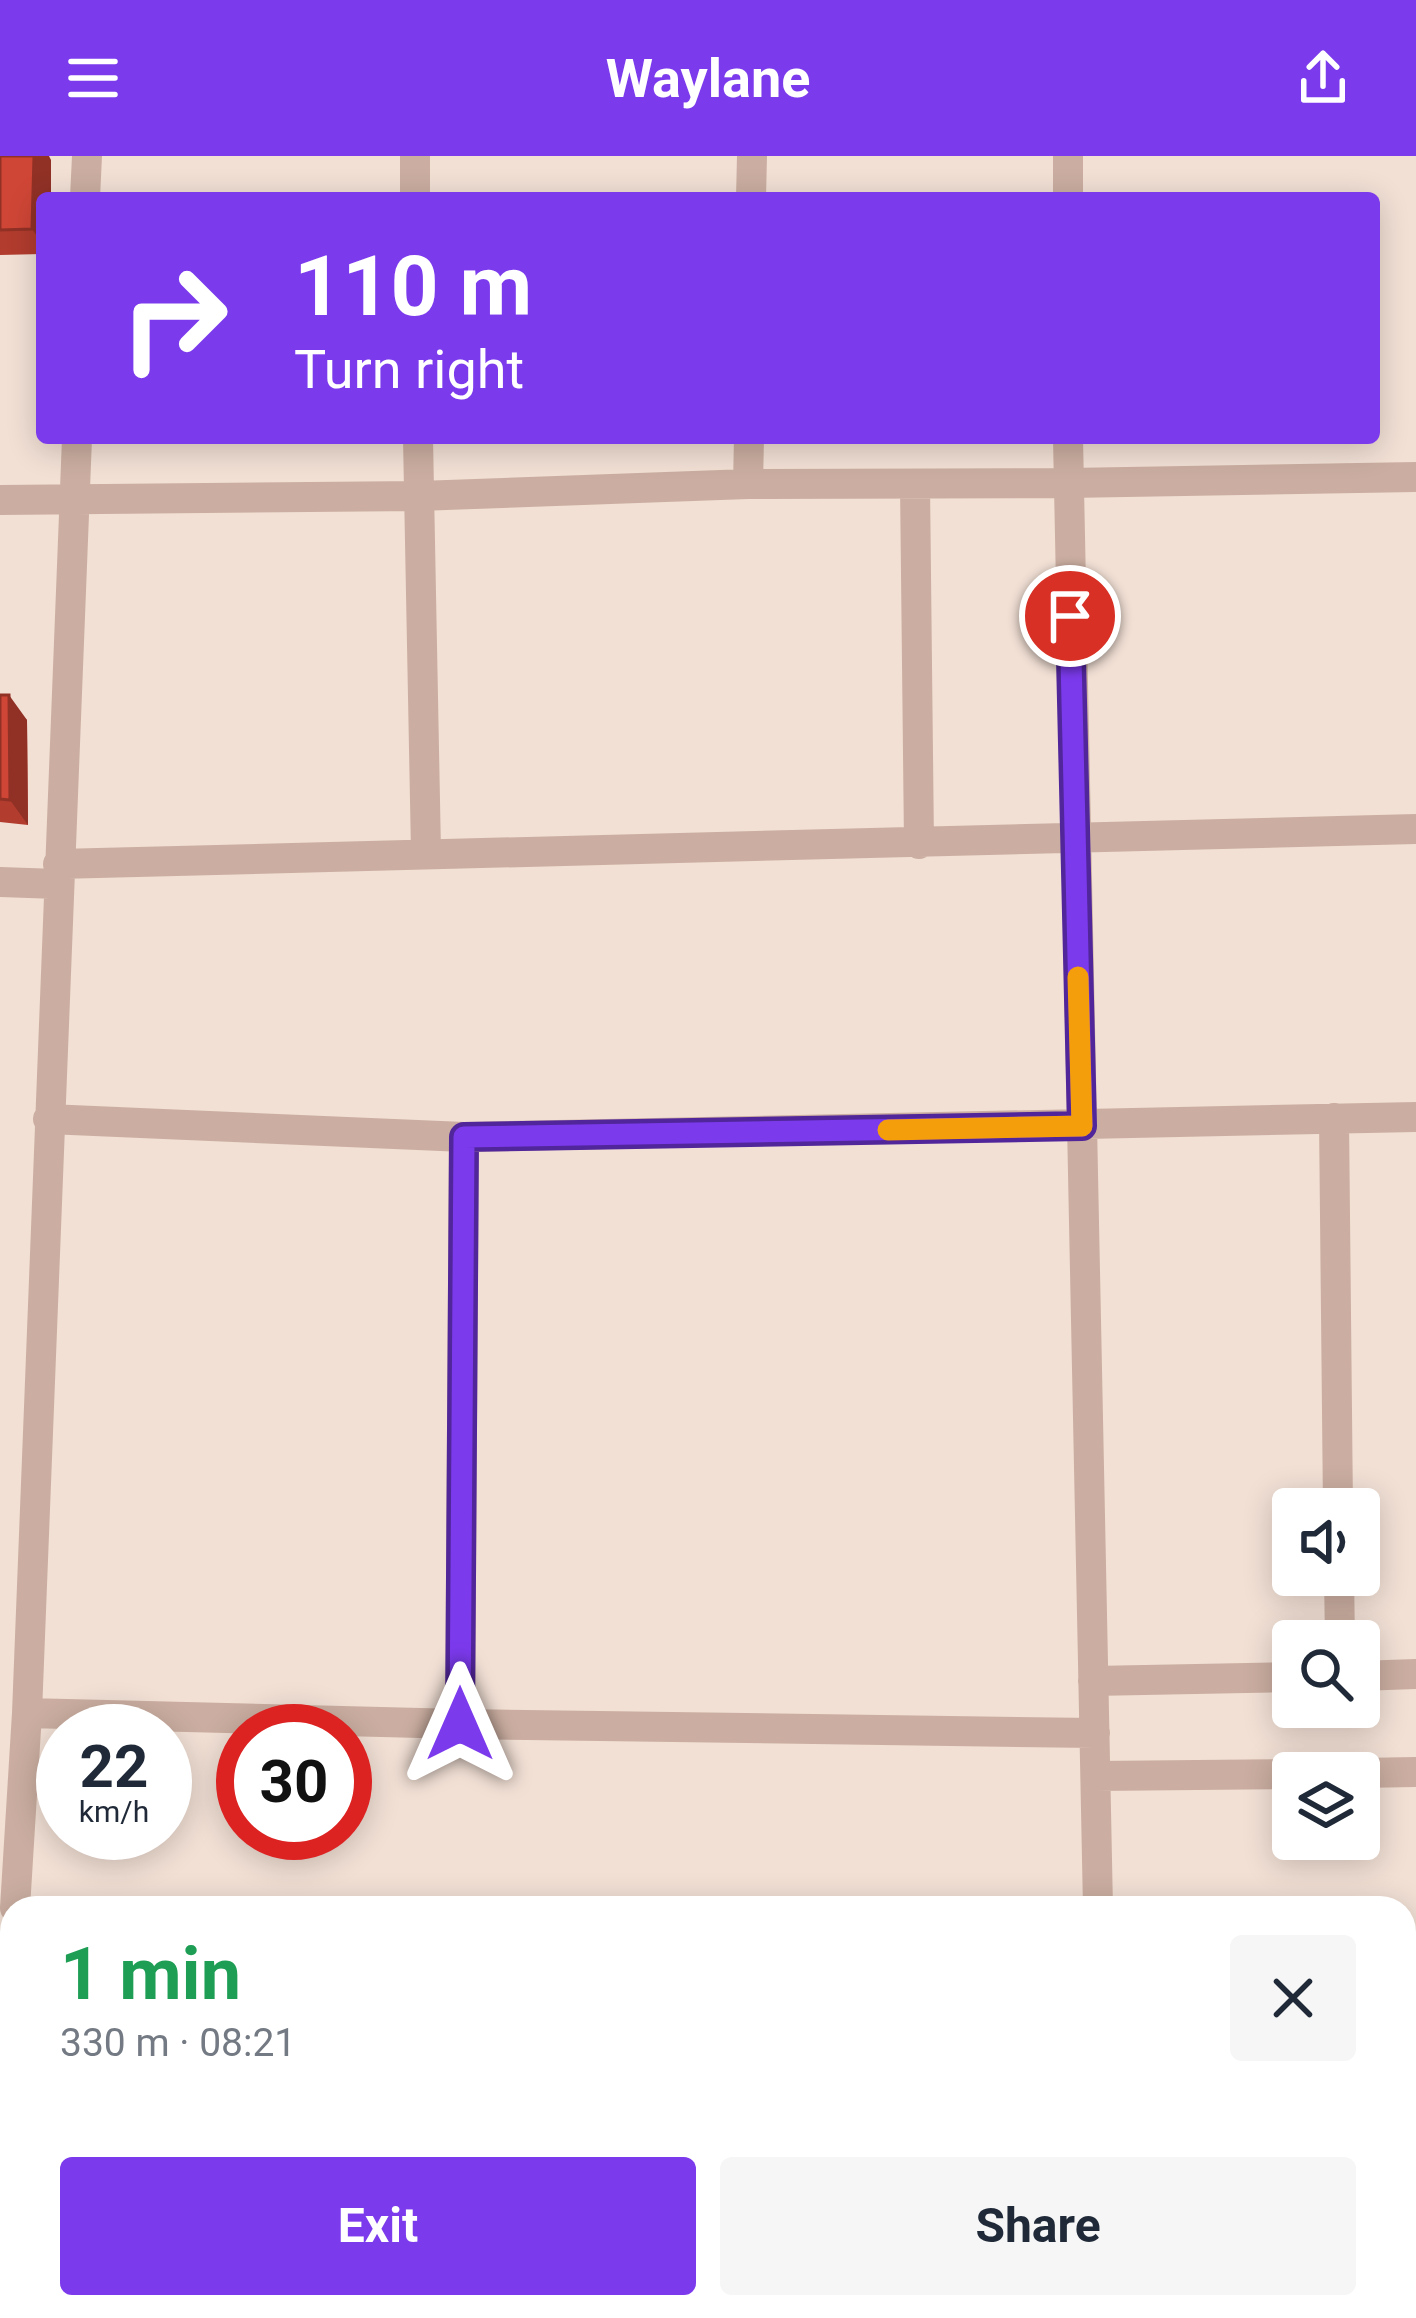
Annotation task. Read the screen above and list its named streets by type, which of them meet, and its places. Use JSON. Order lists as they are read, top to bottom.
{
  "page": {
    "header": "Waylane",
    "turn": ["110 m", "Turn right"],
    "speed": "22 km/h",
    "limit": "30",
    "heading": ["1 min", "330 m · 08:21"],
    "buttons": ["Exit", "Share"]
  }
}
